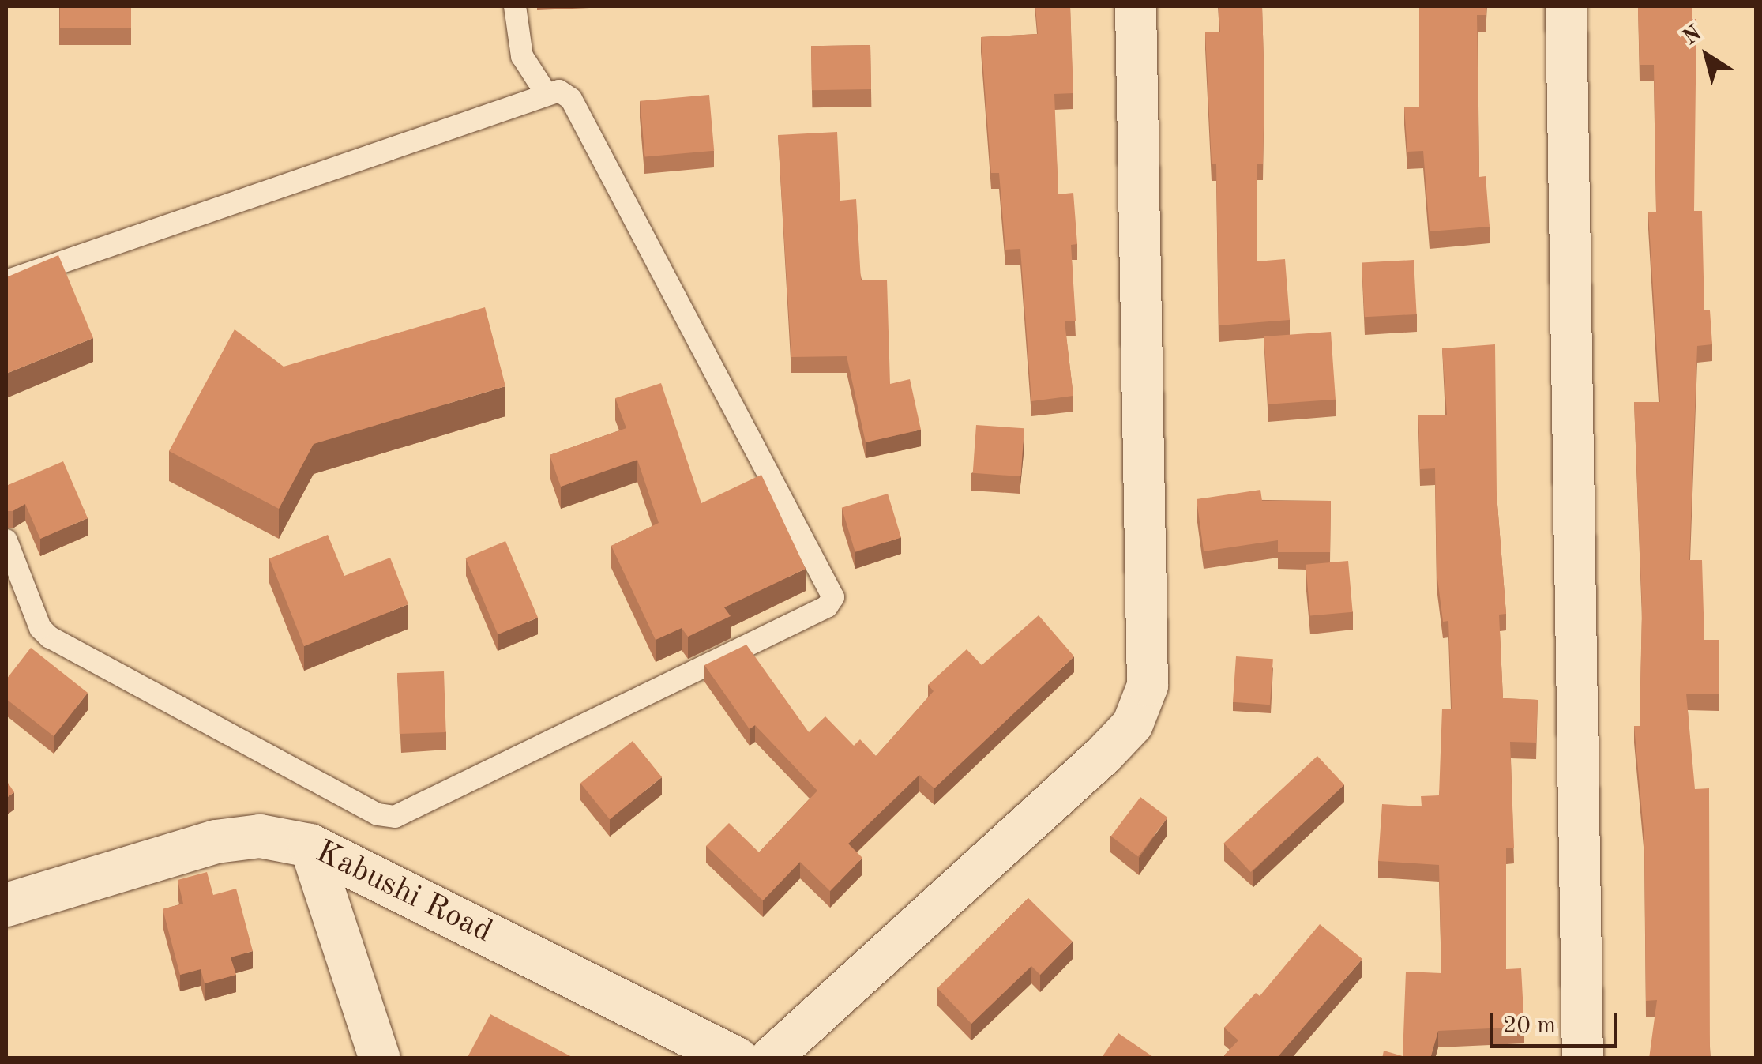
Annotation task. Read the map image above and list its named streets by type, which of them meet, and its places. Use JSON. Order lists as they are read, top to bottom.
{
  "streets": {
    "main road": ["Kabushi Road"]
  },
  "scale_bar": "20 m",
  "north": "top left"
}
